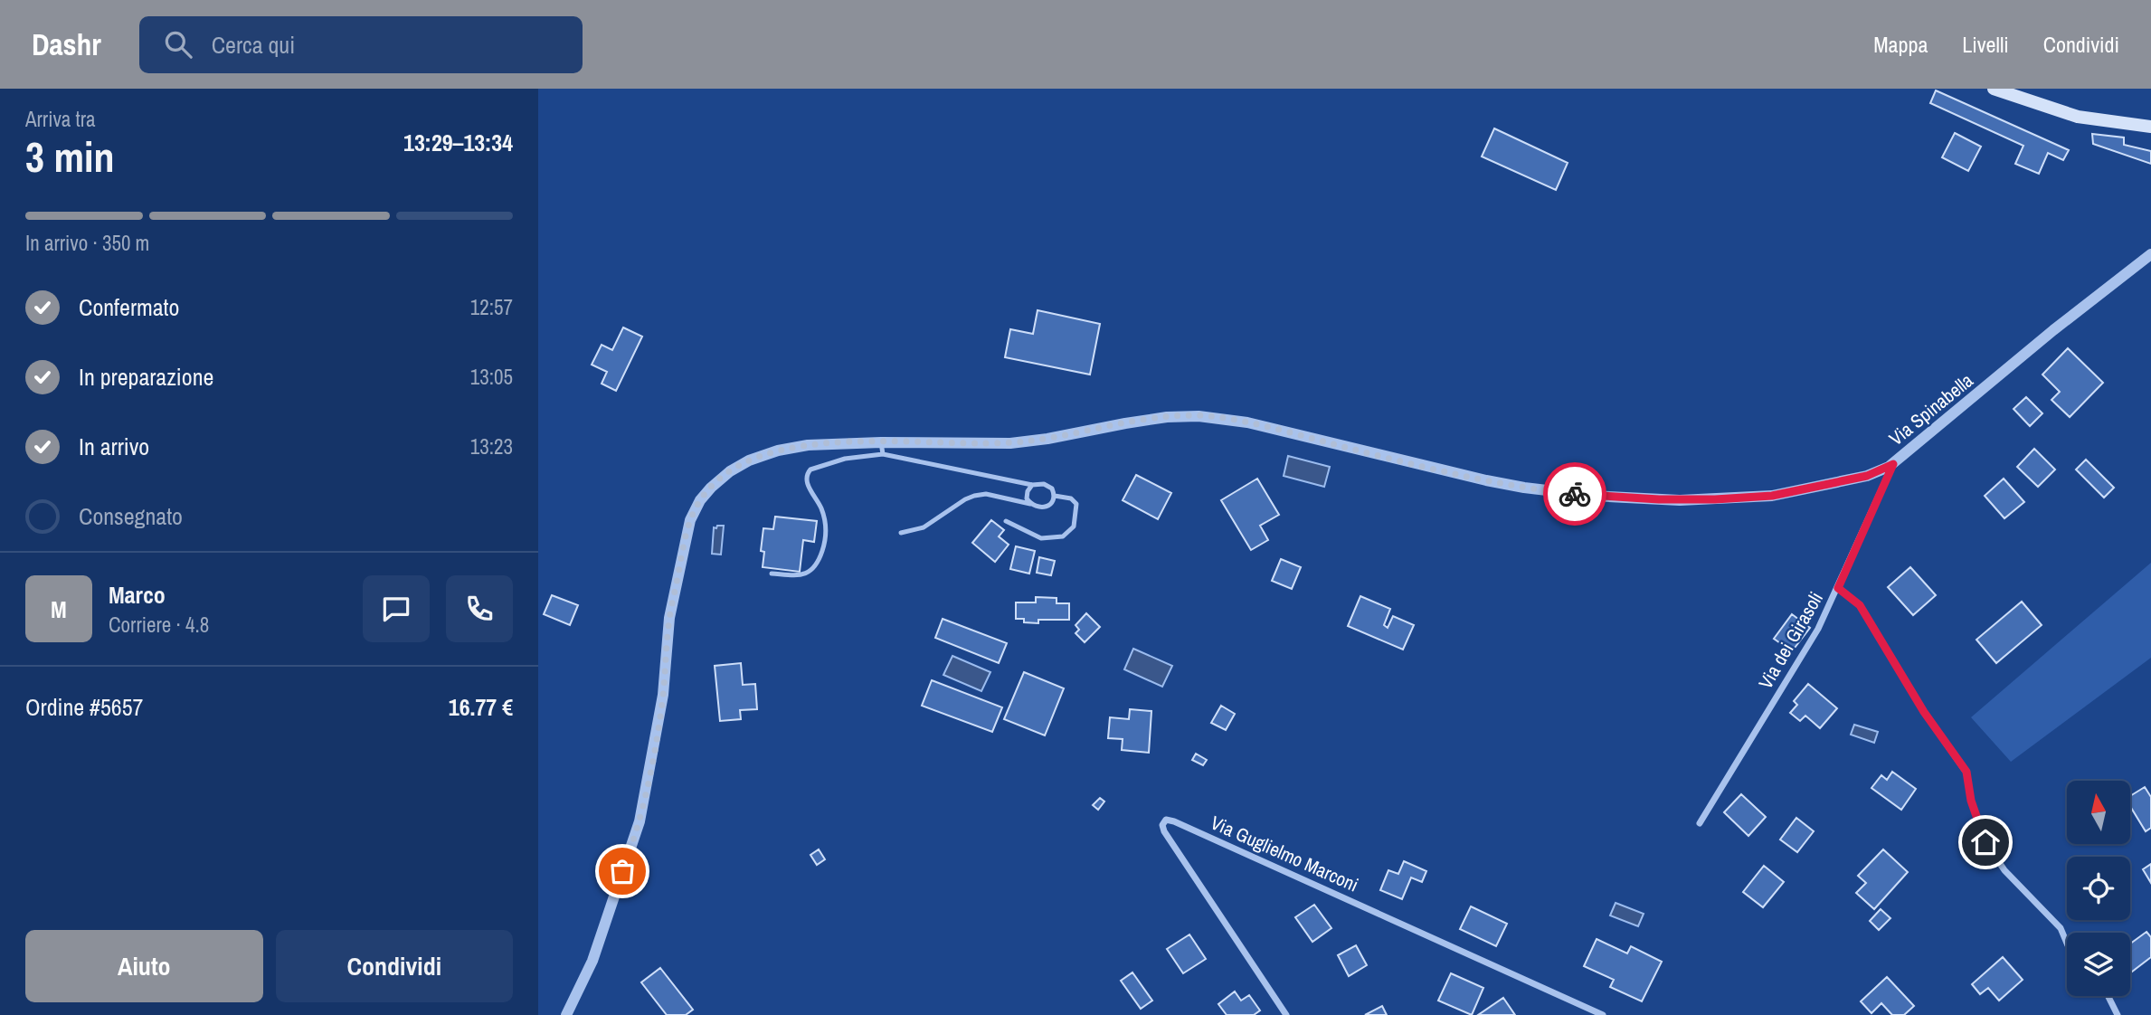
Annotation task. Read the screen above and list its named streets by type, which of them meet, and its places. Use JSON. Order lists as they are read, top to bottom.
{
  "streets": {
    "street": ["Via Spinabella", "Via dei Girasoli", "Via Guglielmo Marconi"]
  },
  "crossings": [
    ["Via Spinabella", "Via dei Girasoli"]
  ],
  "north": "top",
  "page": {
    "header": "Dashr",
    "search": "Cerca qui",
    "nav": ["Mappa", "Livelli", "Condividi"],
    "heading": ["3 min", "Arriva tra", "13:29–13:34"],
    "panel": [
      "Marco",
      "Corriere · 4.8",
      "Ordine #5657",
      "16.77 €"
    ],
    "bar": "In arrivo · 350 m",
    "list": [
      ["Confermato", "12:57"],
      ["In preparazione", "13:05"],
      ["In arrivo", "13:23"],
      "Consegnato"
    ],
    "round": "M",
    "buttons": ["Aiuto", "Condividi"]
  }
}
